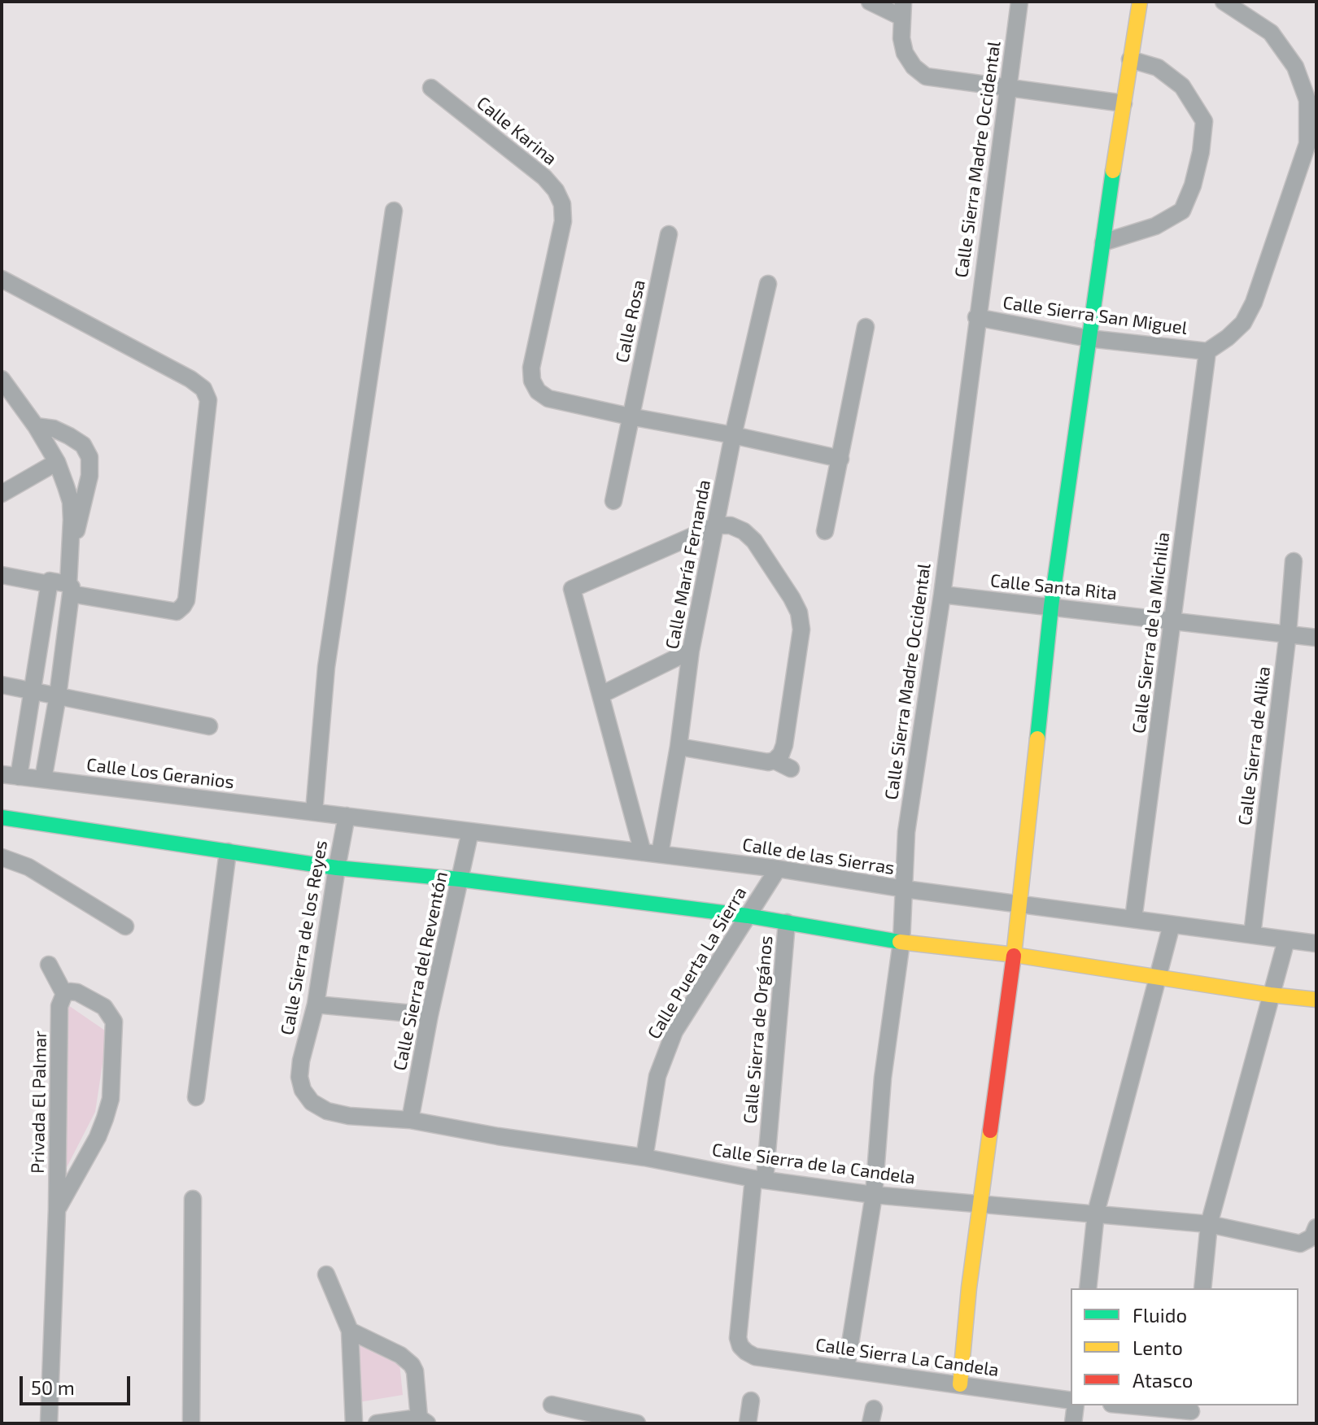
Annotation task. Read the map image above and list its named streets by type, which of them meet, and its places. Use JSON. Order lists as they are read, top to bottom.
{
  "streets": {
    "street": [
      "Calle Karina",
      "Calle Sierra Madre Occidental",
      "Calle Sierra San Miguel",
      "Calle Rosa",
      "Calle María Fernanda",
      "Calle Santa Rita",
      "Calle Sierra de la Michilia",
      "Calle Sierra de Alika",
      "Calle Los Geranios",
      "Calle de las Sierras",
      "Calle Sierra de los Reyes",
      "Calle Puerta La Sierra",
      "Calle Sierra del Reventón",
      "Calle Sierra de Orgános",
      "Privada El Palmar",
      "Calle Sierra de la Candela",
      "Calle Sierra La Candela"
    ]
  },
  "crossings": [
    ["Calle Karina", "Calle Rosa"],
    ["Calle Sierra Madre Occidental", "Calle Sierra San Miguel"],
    ["Calle Sierra Madre Occidental", "Calle Santa Rita"],
    ["Calle Sierra Madre Occidental", "Calle de las Sierras"],
    ["Calle Sierra Madre Occidental", "Calle Sierra de la Candela"],
    ["Calle Sierra Madre Occidental", "Calle Sierra La Candela"],
    ["Calle Sierra San Miguel", "Calle Sierra de la Michilia"],
    ["Calle María Fernanda", "Calle de las Sierras"],
    ["Calle Santa Rita", "Calle Sierra de la Michilia"],
    ["Calle Santa Rita", "Calle Sierra de Alika"],
    ["Calle Sierra de la Michilia", "Calle de las Sierras"],
    ["Calle Sierra de Alika", "Calle de las Sierras"],
    ["Calle Los Geranios", "Calle de las Sierras"],
    ["Calle de las Sierras", "Calle Sierra de los Reyes"],
    ["Calle de las Sierras", "Calle Puerta La Sierra"],
    ["Calle de las Sierras", "Calle Sierra del Reventón"],
    ["Calle Sierra de los Reyes", "Calle Sierra de la Candela"],
    ["Calle Puerta La Sierra", "Calle Sierra de la Candela"],
    ["Calle Sierra del Reventón", "Calle Sierra de la Candela"],
    ["Calle Sierra de Orgános", "Calle Sierra de la Candela"],
    ["Calle Sierra de Orgános", "Calle Sierra La Candela"]
  ],
  "legend": ["Fluido", "Lento", "Atasco"],
  "scale_bar": "50 m"
}
